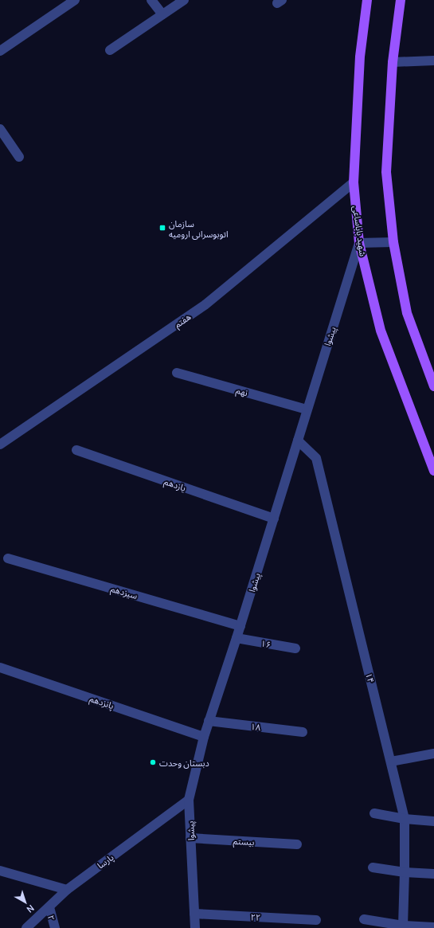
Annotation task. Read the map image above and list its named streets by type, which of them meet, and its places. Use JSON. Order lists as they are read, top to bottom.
{
  "streets": {
    "main road": ["شهید باباساعی"],
    "street": [
      "هفتم",
      "پیشوا",
      "نهم",
      "یازدهم",
      "سیزدهم",
      "۱۶",
      "۱۴",
      "پانزدهم",
      "۱۸",
      "بیستم",
      "پارسا",
      "۲۲",
      "۲"
    ]
  },
  "crossings": [
    ["شهید باباساعی", "هفتم"],
    ["شهید باباساعی", "پیشوا"],
    ["پیشوا", "نهم"],
    ["پیشوا", "یازدهم"],
    ["پیشوا", "سیزدهم"],
    ["پیشوا", "۱۶"],
    ["پیشوا", "۱۴"],
    ["پیشوا", "پانزدهم"],
    ["پیشوا", "۱۸"],
    ["پیشوا", "بیستم"],
    ["پیشوا", "پارسا"],
    ["پیشوا", "۲۲"],
    ["پارسا", "۲"]
  ],
  "places": {
    "transit": ["سازمان اتوبوسرانی ارومیه"],
    "other": ["دبستان وحدت"]
  },
  "north": "bottom right"
}
